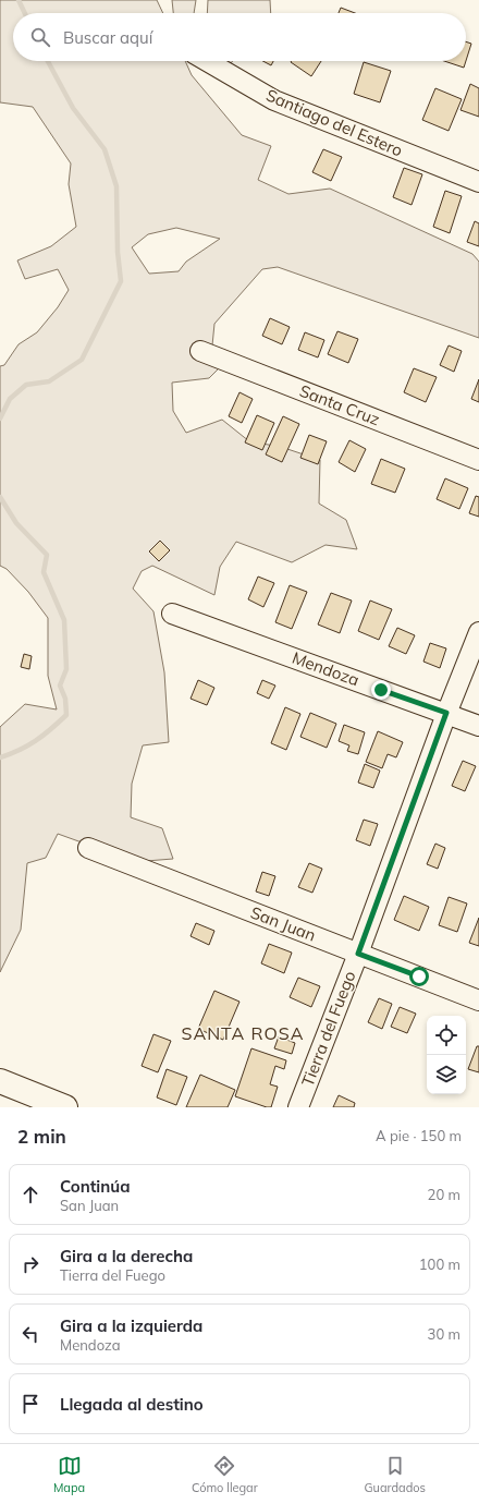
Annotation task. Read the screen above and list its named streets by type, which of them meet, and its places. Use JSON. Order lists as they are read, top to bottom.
{
  "streets": {
    "street": [
      "Santiago del Estero",
      "Santa Cruz",
      "Mendoza",
      "San Juan",
      "Tierra del Fuego"
    ]
  },
  "crossings": [
    ["Mendoza", "Tierra del Fuego"],
    ["San Juan", "Tierra del Fuego"]
  ],
  "districts": ["SANTA ROSA"],
  "page": {
    "search": "Buscar aquí",
    "heading": ["2 min", "A pie · 150 m"],
    "list": [
      ["Continúa", "San Juan", "20 m"],
      ["Gira a la derecha", "Tierra del Fuego", "100 m"],
      ["Gira a la izquierda", "Mendoza", "30 m"],
      "Llegada al destino"
    ],
    "nav": ["Mapa", "Cómo llegar", "Guardados"]
  }
}
